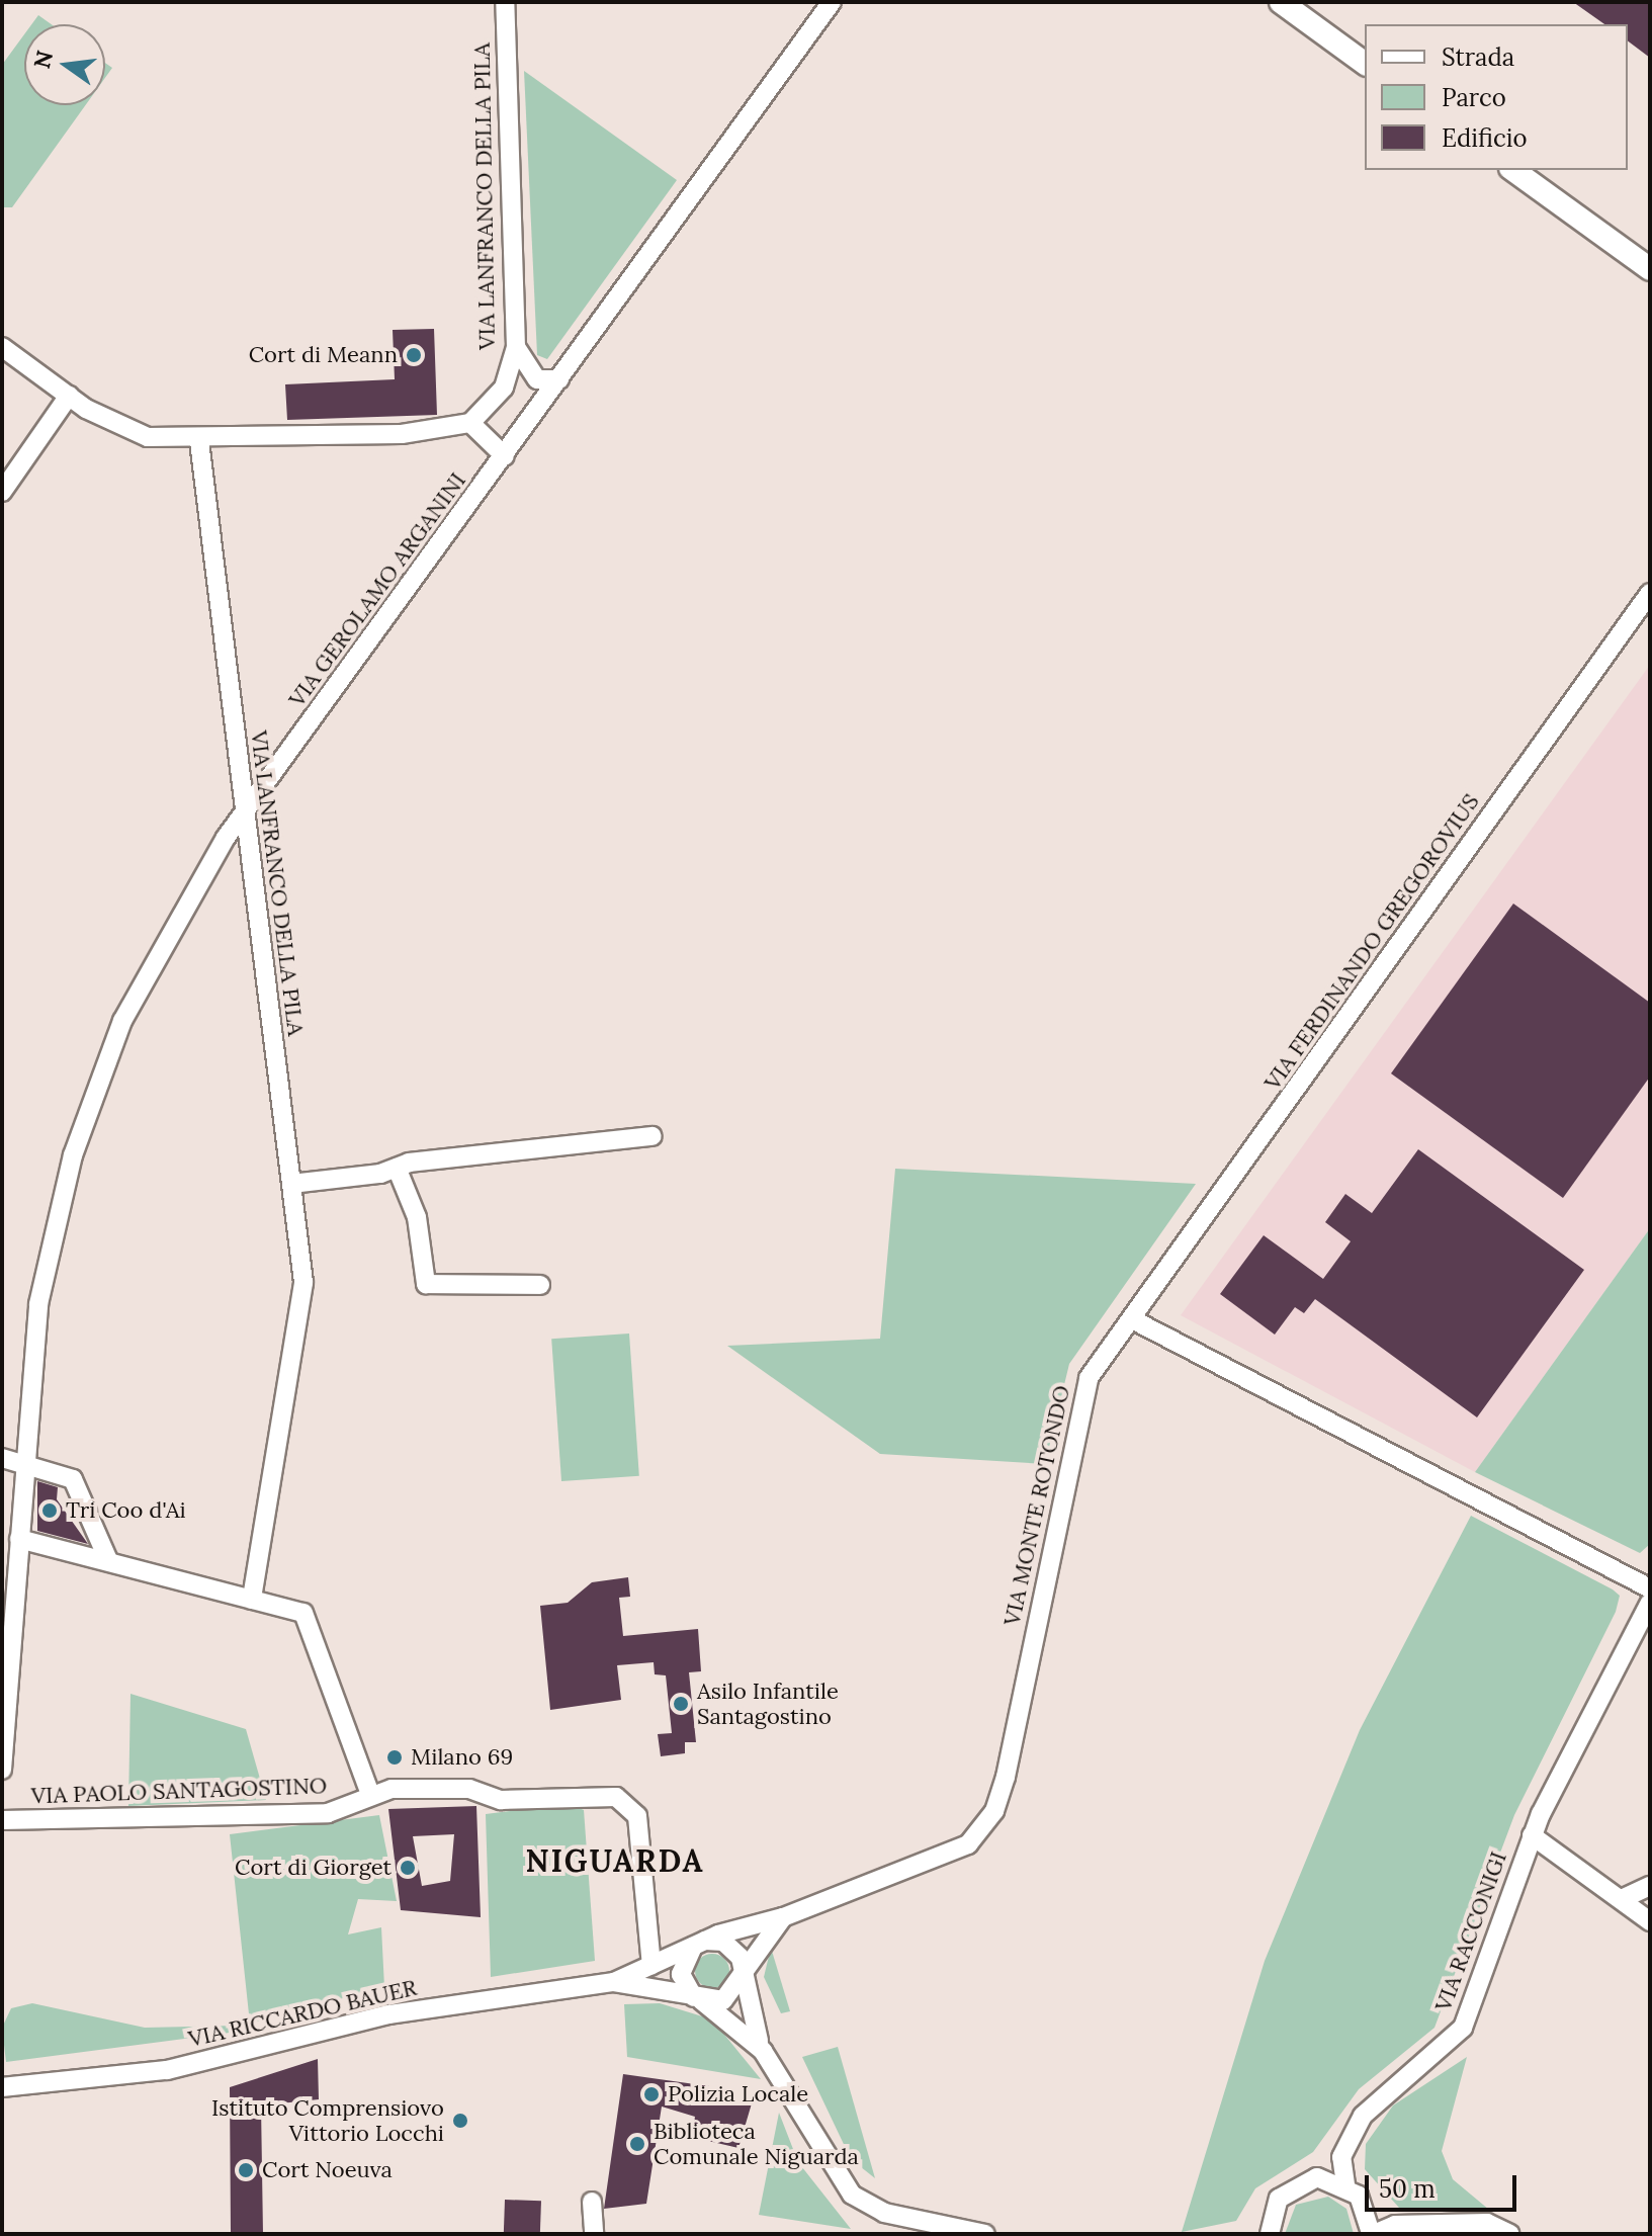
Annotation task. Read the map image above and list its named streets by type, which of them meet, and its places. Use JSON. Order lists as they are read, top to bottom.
{
  "streets": {
    "street": [
      "VIA LANFRANCO DELLA PILA",
      "VIA GEROLAMO ARGANINI",
      "VIA FERDINANDO GREGOROVIUS",
      "VIA MONTE ROTONDO",
      "VIA PAOLO SANTAGOSTINO",
      "VIA RACCONIGI",
      "VIA RICCARDO BAUER"
    ]
  },
  "crossings": [
    ["VIA LANFRANCO DELLA PILA", "VIA GEROLAMO ARGANINI"],
    ["VIA FERDINANDO GREGOROVIUS", "VIA MONTE ROTONDO"],
    ["VIA MONTE ROTONDO", "VIA PAOLO SANTAGOSTINO"],
    ["VIA MONTE ROTONDO", "VIA RICCARDO BAUER"]
  ],
  "districts": ["NIGUARDA"],
  "places": [
    "Cort di Meann",
    "Tri Coo d'Ai",
    "Asilo Infantile Santagostino",
    "Milano 69",
    "Cort di Giorget",
    "Polizia Locale",
    "Istituto Comprensiovo Vittorio Locchi",
    "Biblioteca Comunale Niguarda",
    "Cort Noeuva"
  ],
  "legend": ["Strada", "Parco", "Edificio"],
  "scale_bar": "50 m",
  "north": "left"
}
